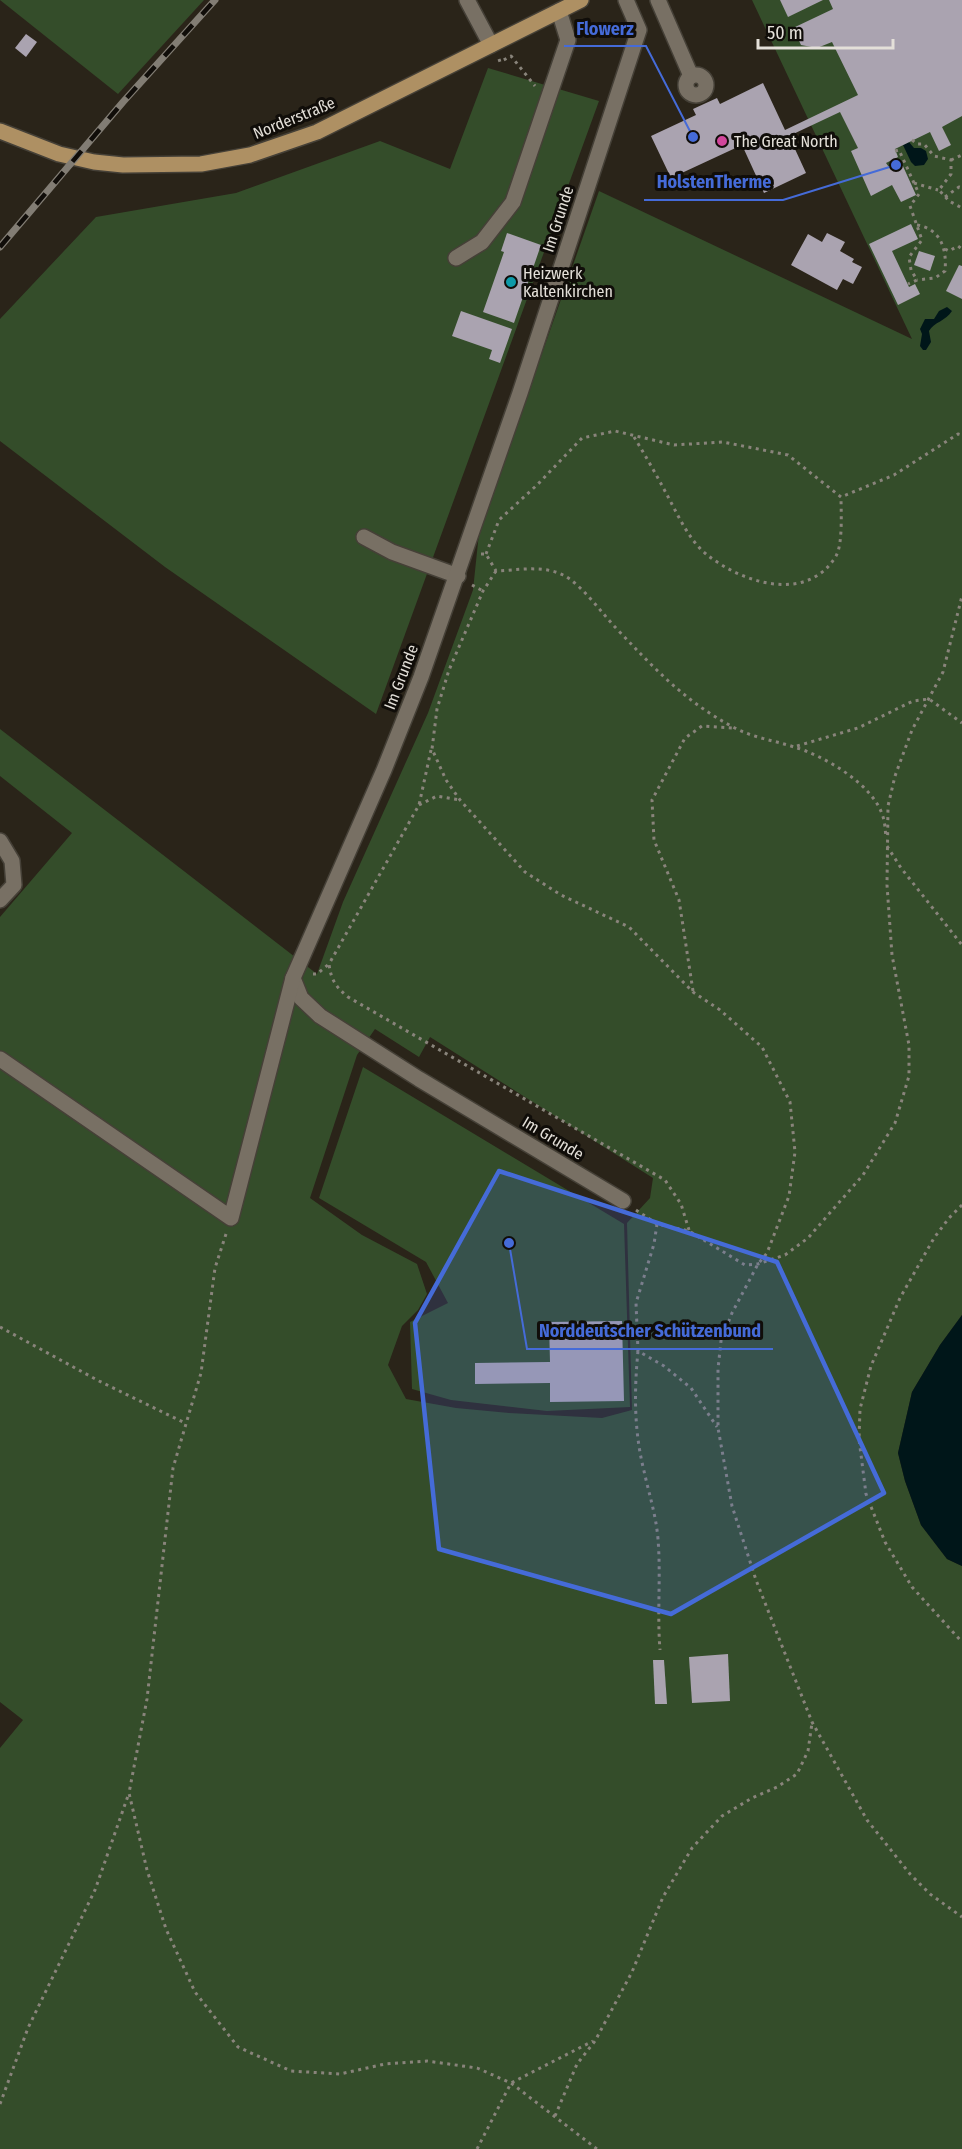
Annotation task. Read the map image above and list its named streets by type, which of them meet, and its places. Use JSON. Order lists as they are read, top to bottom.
{
  "streets": {
    "main road": ["Norderstraße"],
    "street": ["Im Grunde"]
  },
  "places": [
    "Flowerz",
    "The Great North",
    "HolstenTherme",
    "Heizwerk Kaltenkirchen",
    "Norddeutscher Schützenbund"
  ],
  "scale_bar": "50 m"
}
